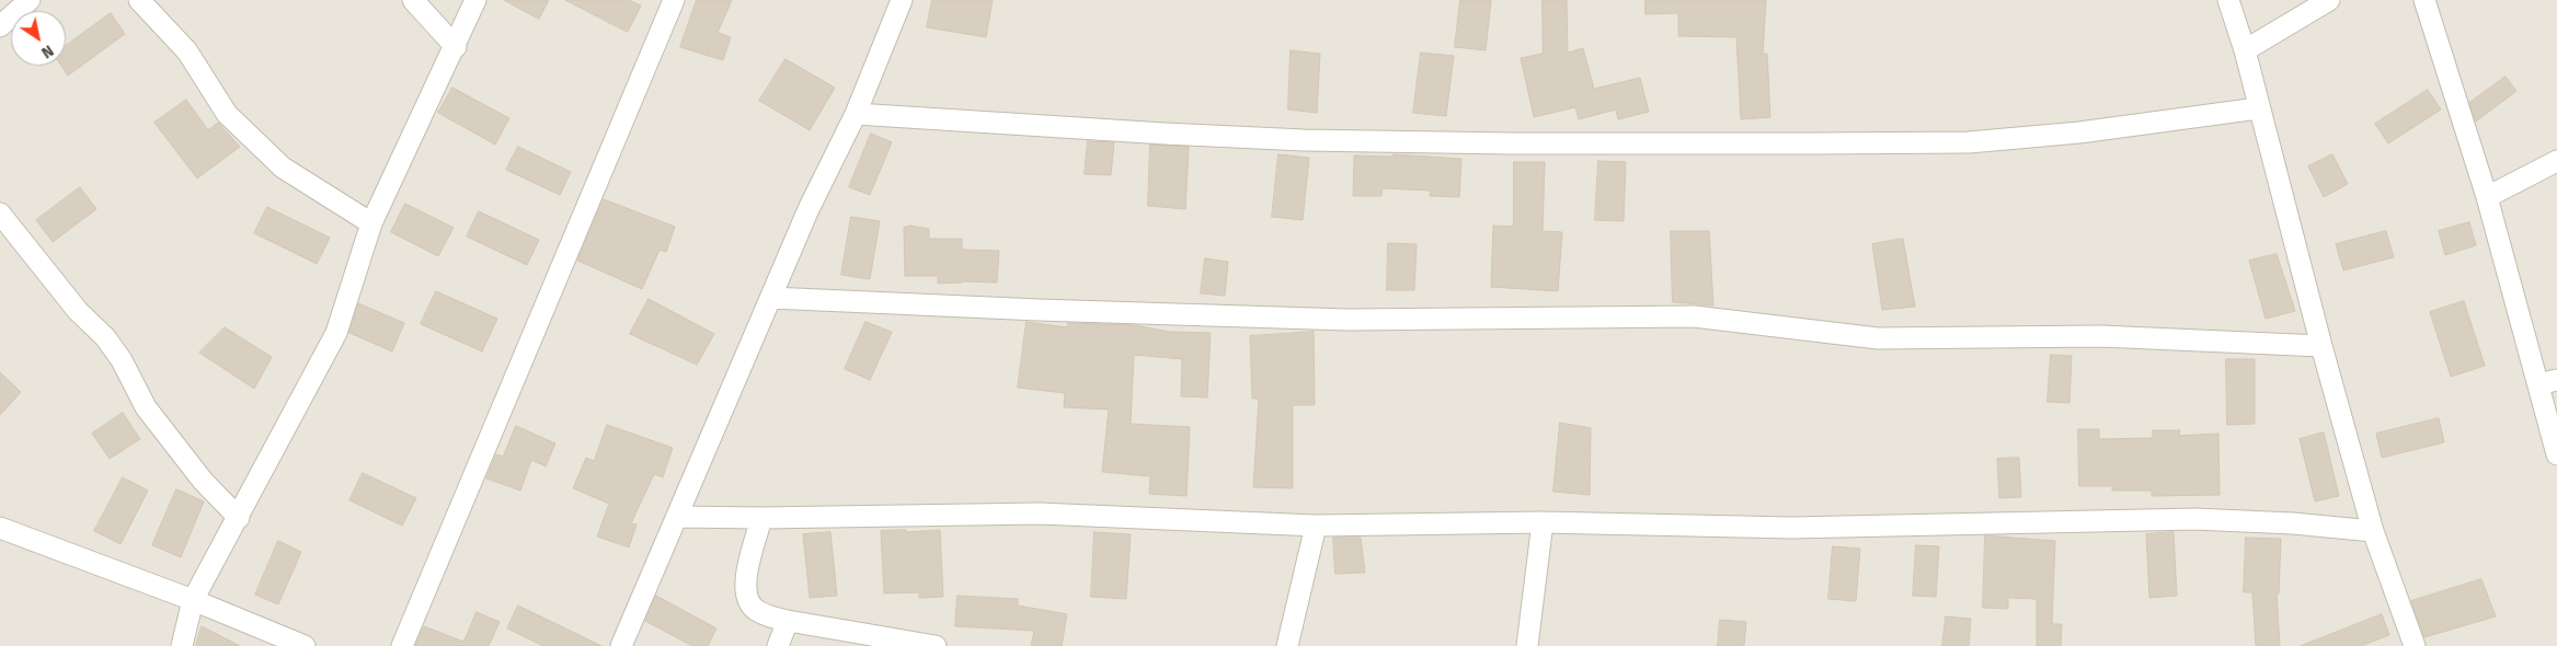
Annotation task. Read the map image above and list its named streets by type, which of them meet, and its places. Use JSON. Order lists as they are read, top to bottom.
{
  "north": "bottom right"
}
